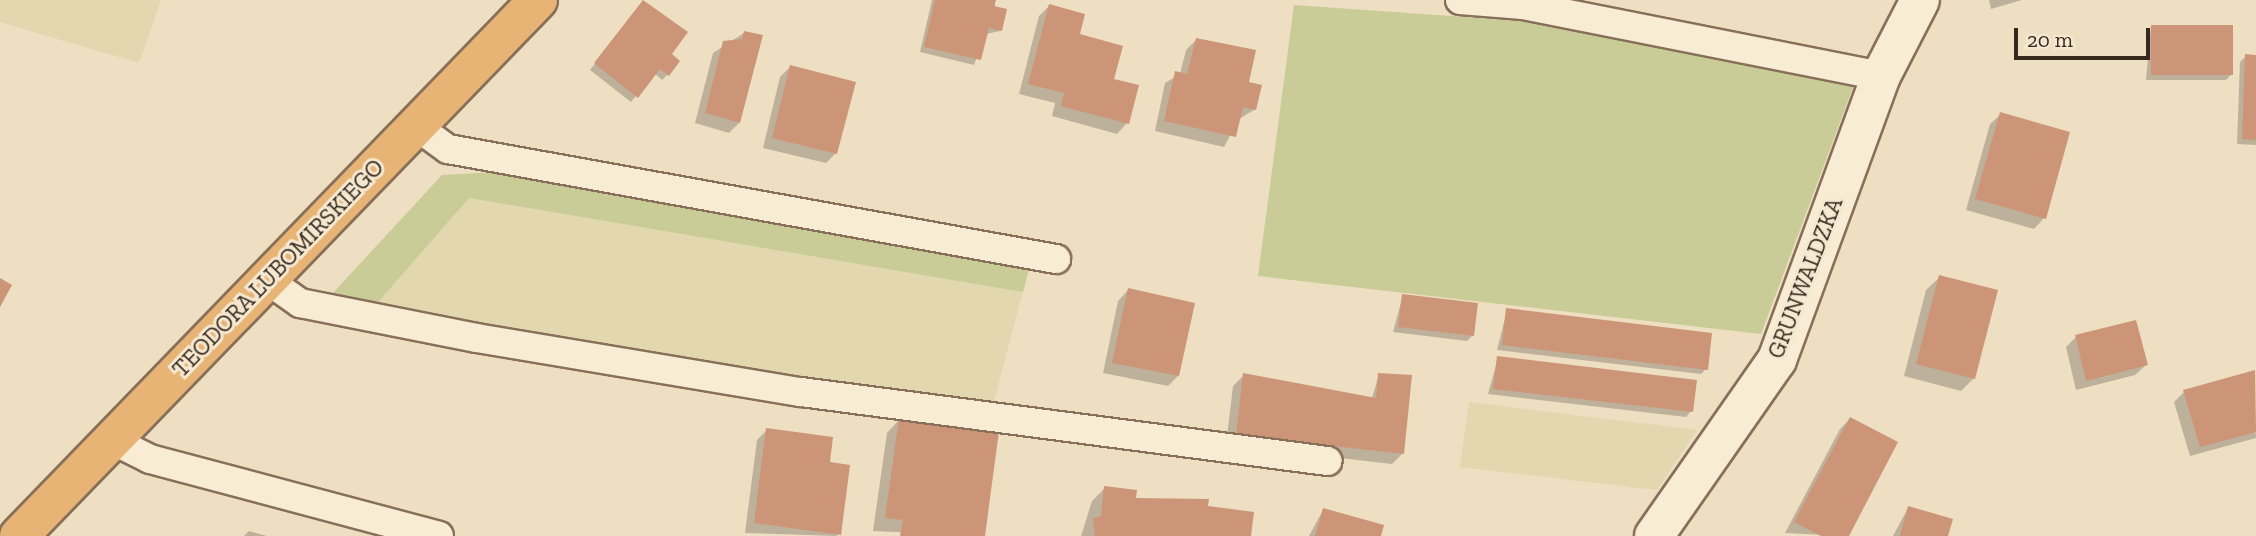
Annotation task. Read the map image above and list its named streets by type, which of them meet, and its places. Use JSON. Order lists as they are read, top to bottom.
{
  "streets": {
    "highway": ["TEODORA LUBOMIRSKIEGO"],
    "street": ["GRUNWALDZKA"]
  },
  "scale_bar": "20 m"
}
